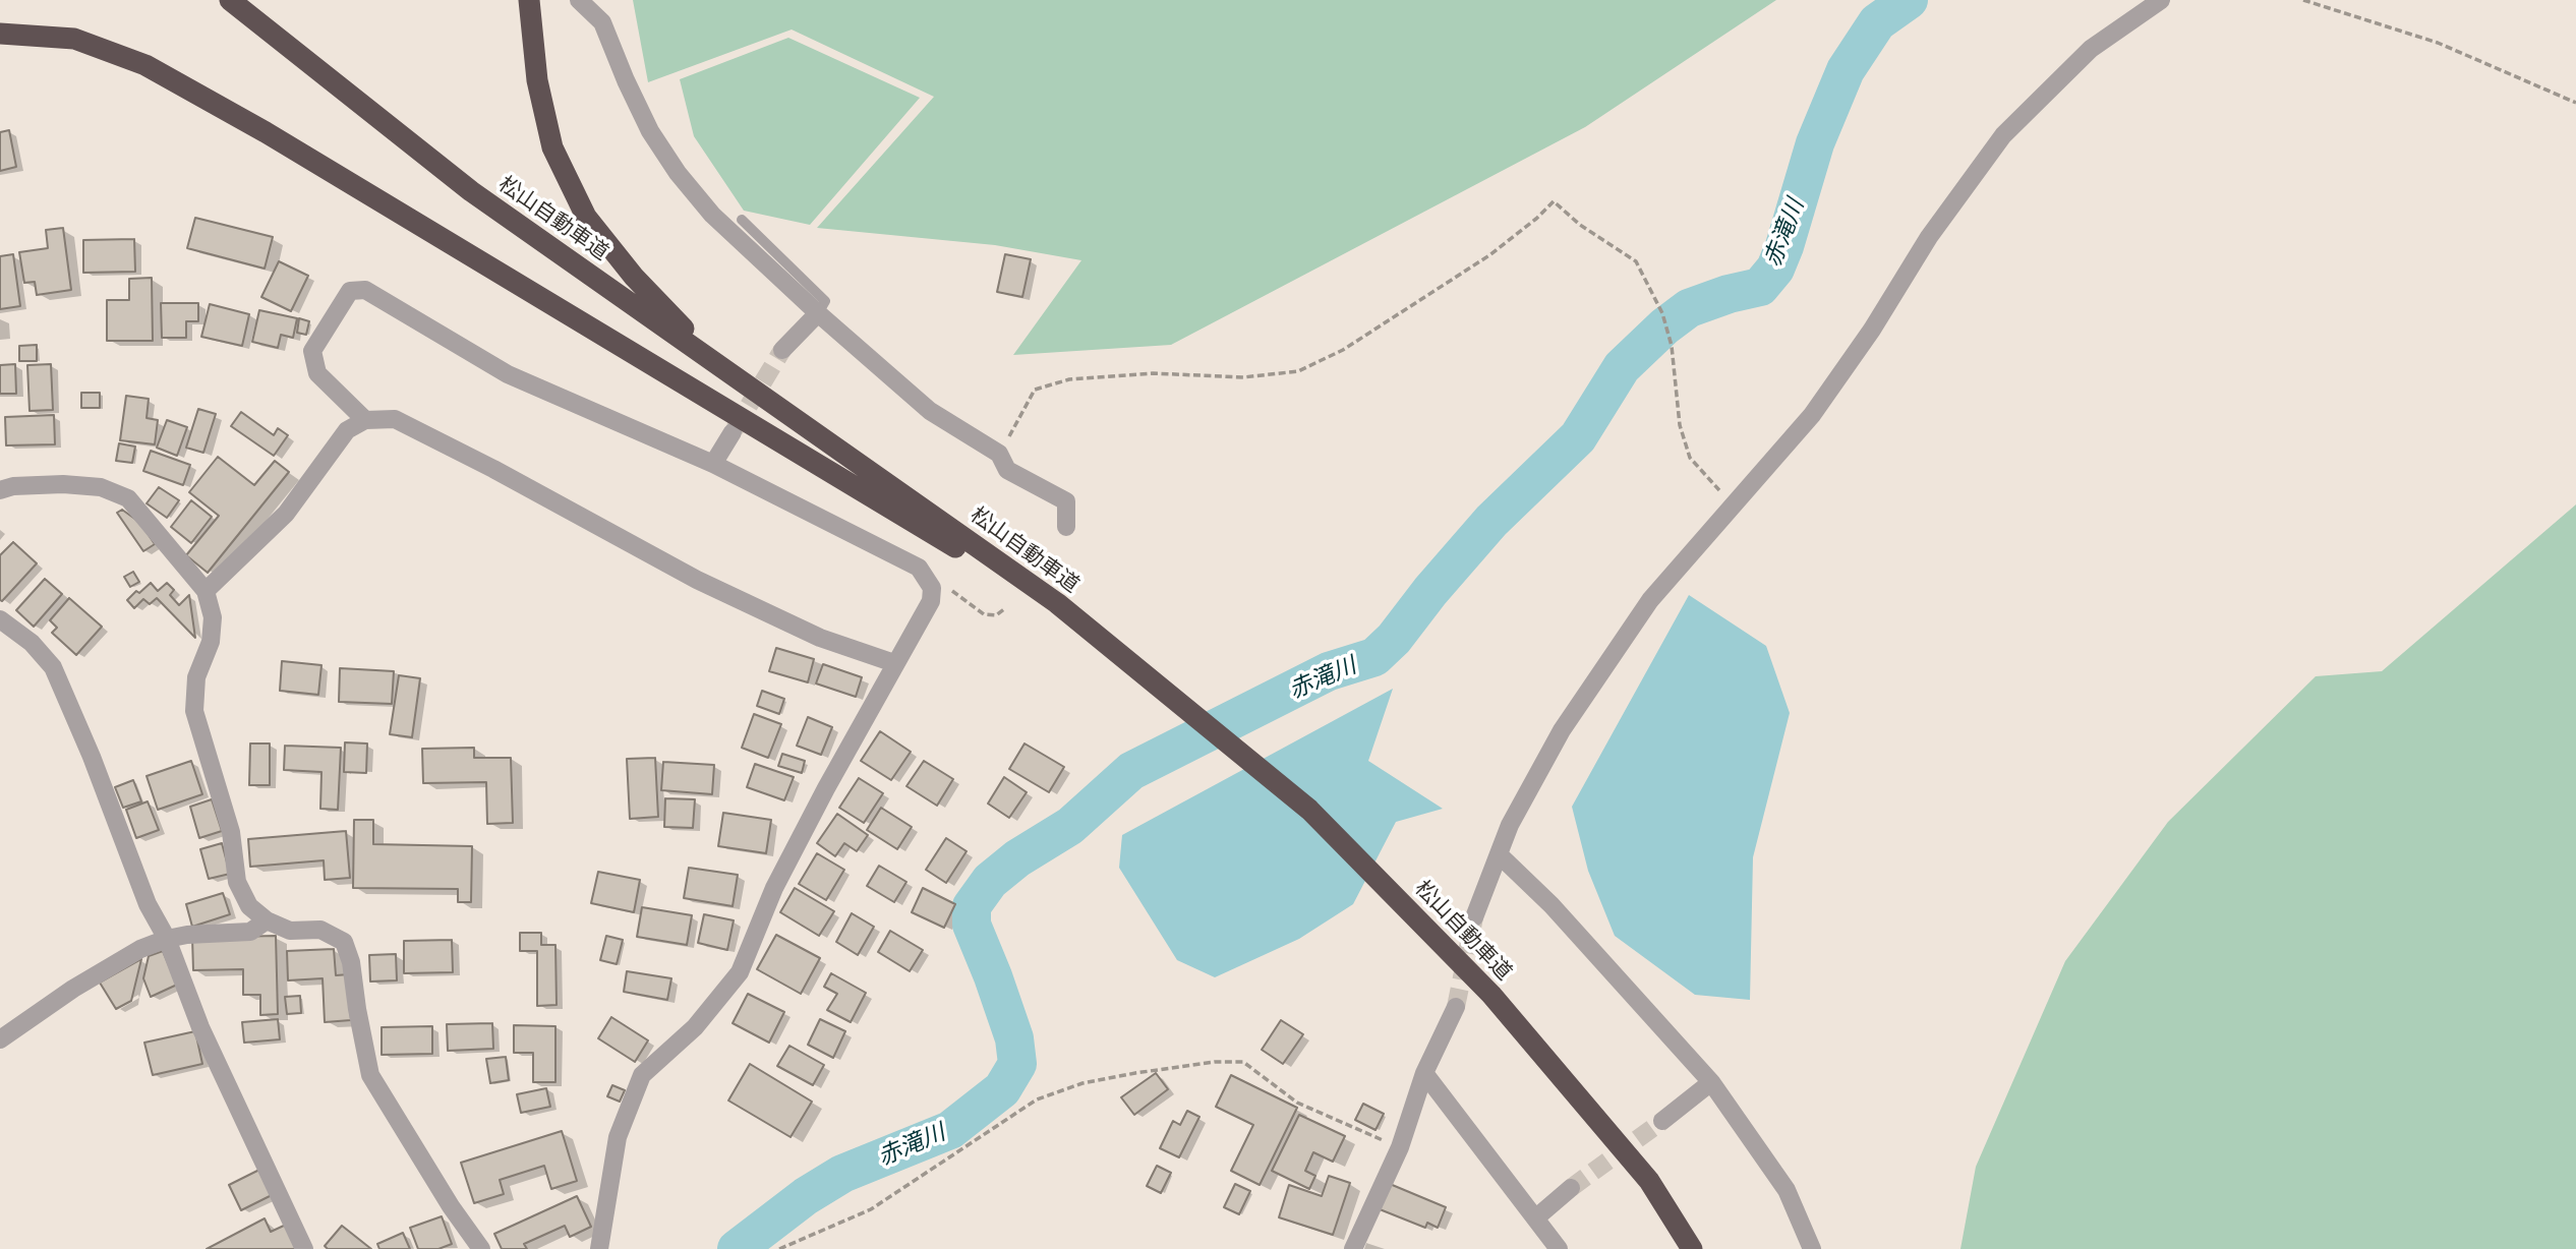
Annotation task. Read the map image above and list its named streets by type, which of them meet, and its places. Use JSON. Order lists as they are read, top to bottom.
{
  "streets": {
    "highway": ["松山自動車道"]
  },
  "water": ["赤滝川"]
}
